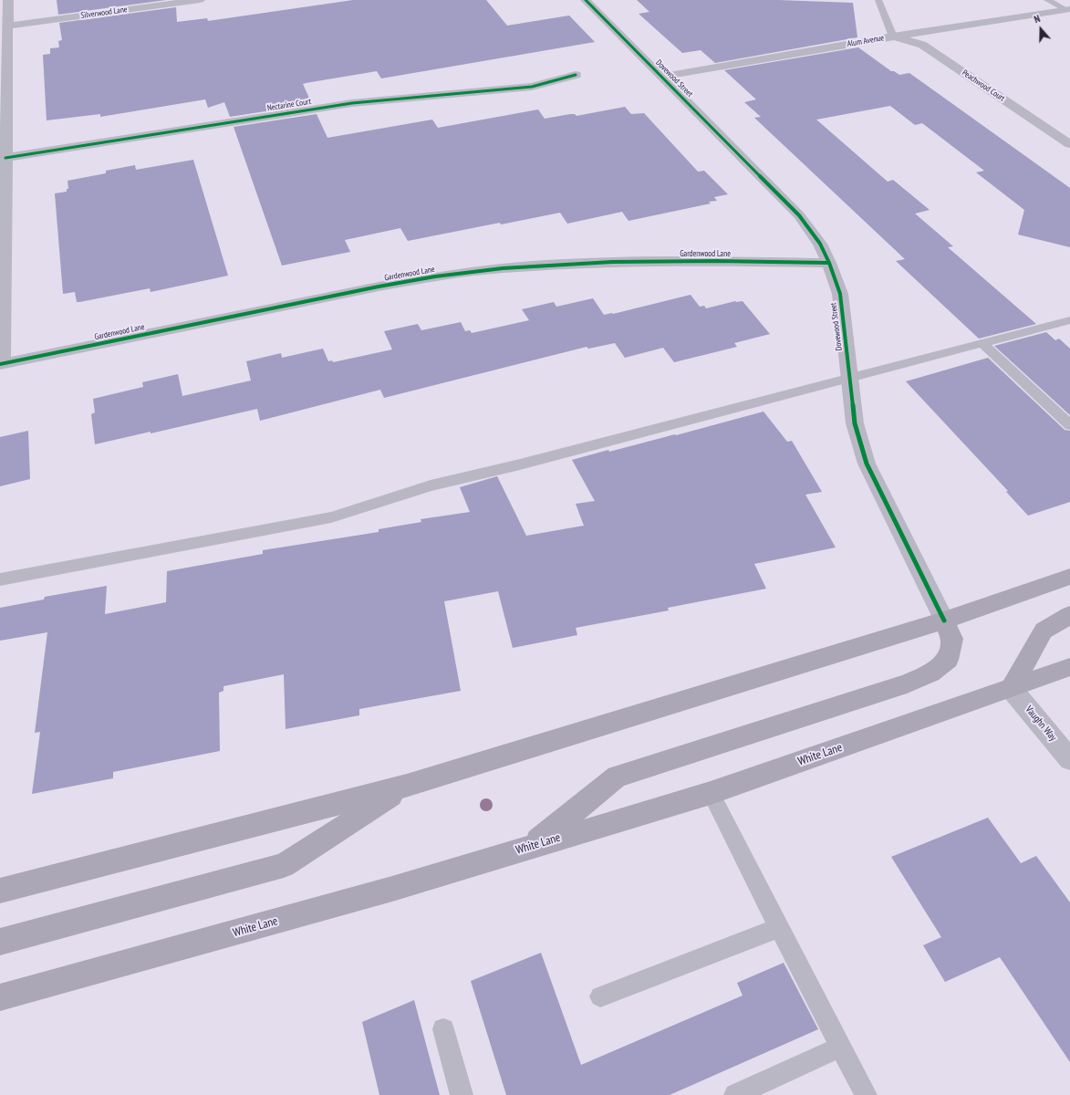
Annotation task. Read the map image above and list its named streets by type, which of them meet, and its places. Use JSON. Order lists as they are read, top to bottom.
{
  "streets": {
    "main road": ["White Lane"],
    "street": [
      "Silverwood Lane",
      "Alum Avenue",
      "Dovewood Street",
      "Peachwood Court",
      "Nectarine Court",
      "Gardenwood Lane",
      "Vaughn Way"
    ]
  },
  "crossings": [
    ["Alum Avenue", "Dovewood Street"],
    ["Alum Avenue", "Peachwood Court"],
    ["Dovewood Street", "Gardenwood Lane"],
    ["Vaughn Way", "White Lane"]
  ],
  "north": "top"
}
